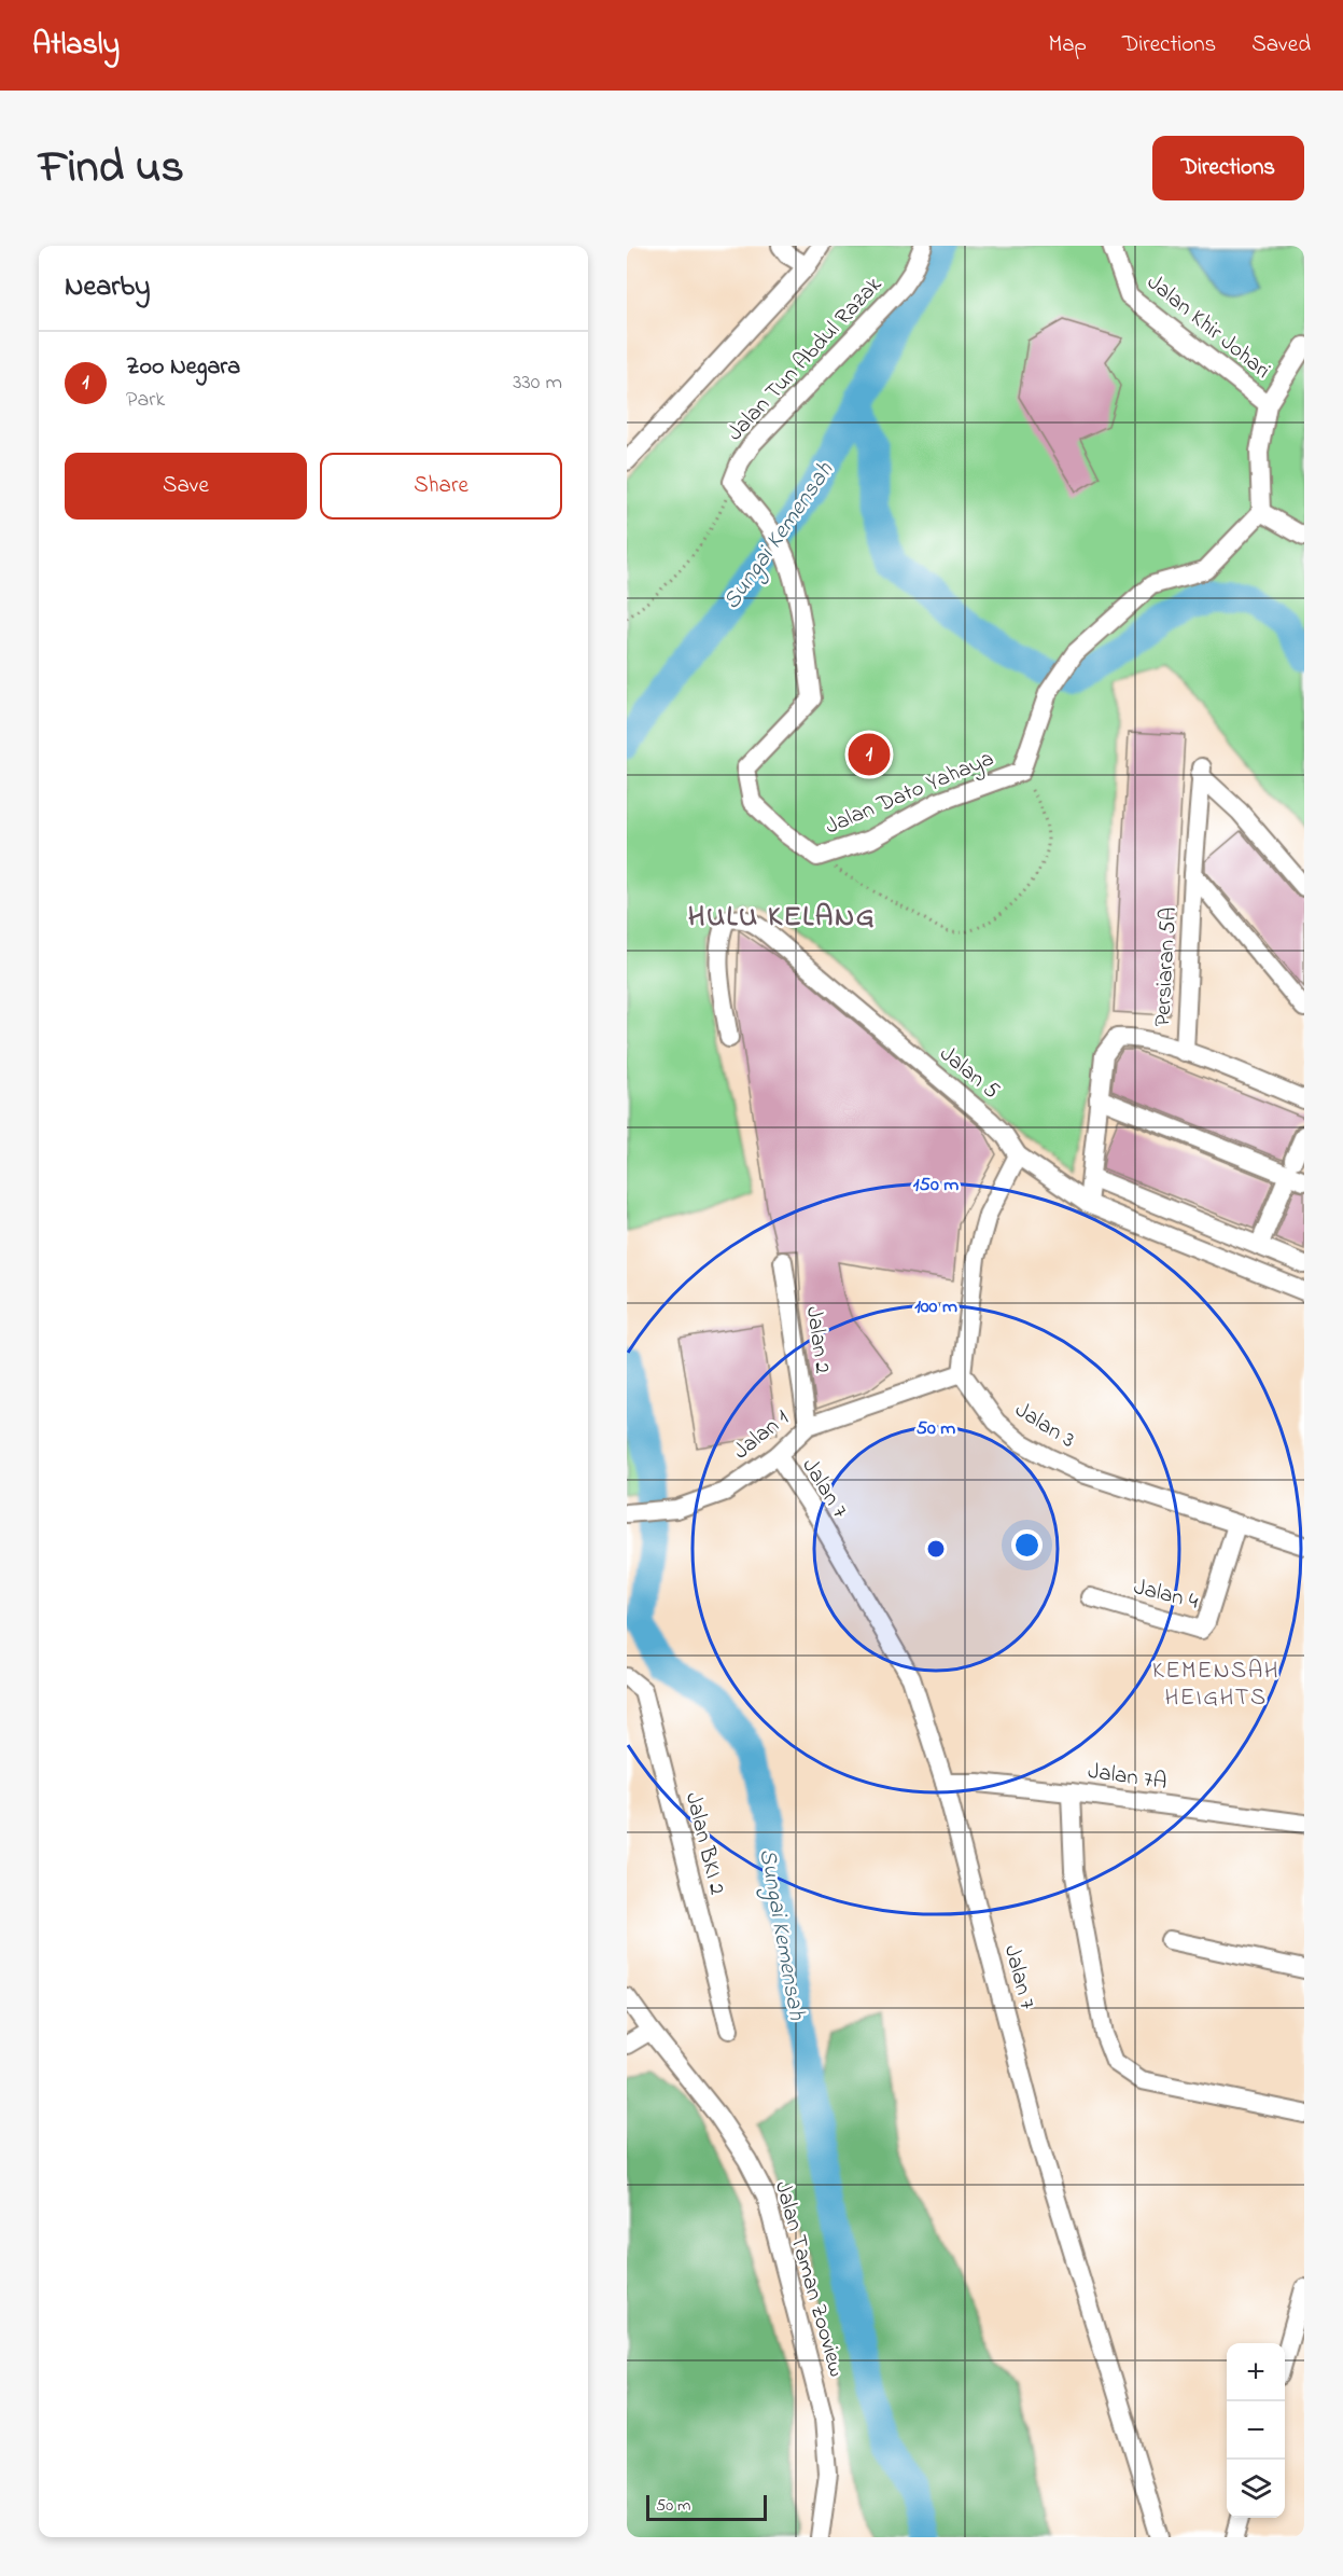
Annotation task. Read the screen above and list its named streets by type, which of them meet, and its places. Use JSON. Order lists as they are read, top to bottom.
{
  "streets": {
    "street": [
      "Jalan Khir Johari",
      "Jalan Tun Abdul Razak",
      "Jalan Dato Yahaya",
      "Persiaran 5A",
      "Jalan 5",
      "Jalan 2",
      "Jalan 3",
      "Jalan 1",
      "Jalan 7",
      "Jalan 4",
      "Jalan 7A",
      "Jalan BKI 2",
      "Jalan Taman Zooview"
    ]
  },
  "crossings": [
    ["Persiaran 5A", "Jalan 5"],
    ["Jalan 2", "Jalan 1"],
    ["Jalan 3", "Jalan 1"],
    ["Jalan 3", "Jalan 4"],
    ["Jalan 1", "Jalan 7"],
    ["Jalan 7", "Jalan 7A"]
  ],
  "districts": ["HULU KELANG", "KEMENSAH HEIGHTS"],
  "water": ["Sungai Kemensah"],
  "scale_bar": "50 m",
  "page": {
    "header": "Atlasly",
    "nav": ["Map", "Directions", "Saved"],
    "title": "Find us",
    "buttons": [
      "Directions",
      ["Save", "Share"]
    ],
    "heading": "Nearby",
    "list": [
      {
        "mark": "1",
        "name": "Zoo Negara",
        "note": "Park",
        "value": "330 m"
      }
    ],
    "pins": "1",
    "map_buttons": ["+", "−"],
    "scale": "50 m"
  },
  "rings": ["150 m", "100 m", "50 m"]
}
